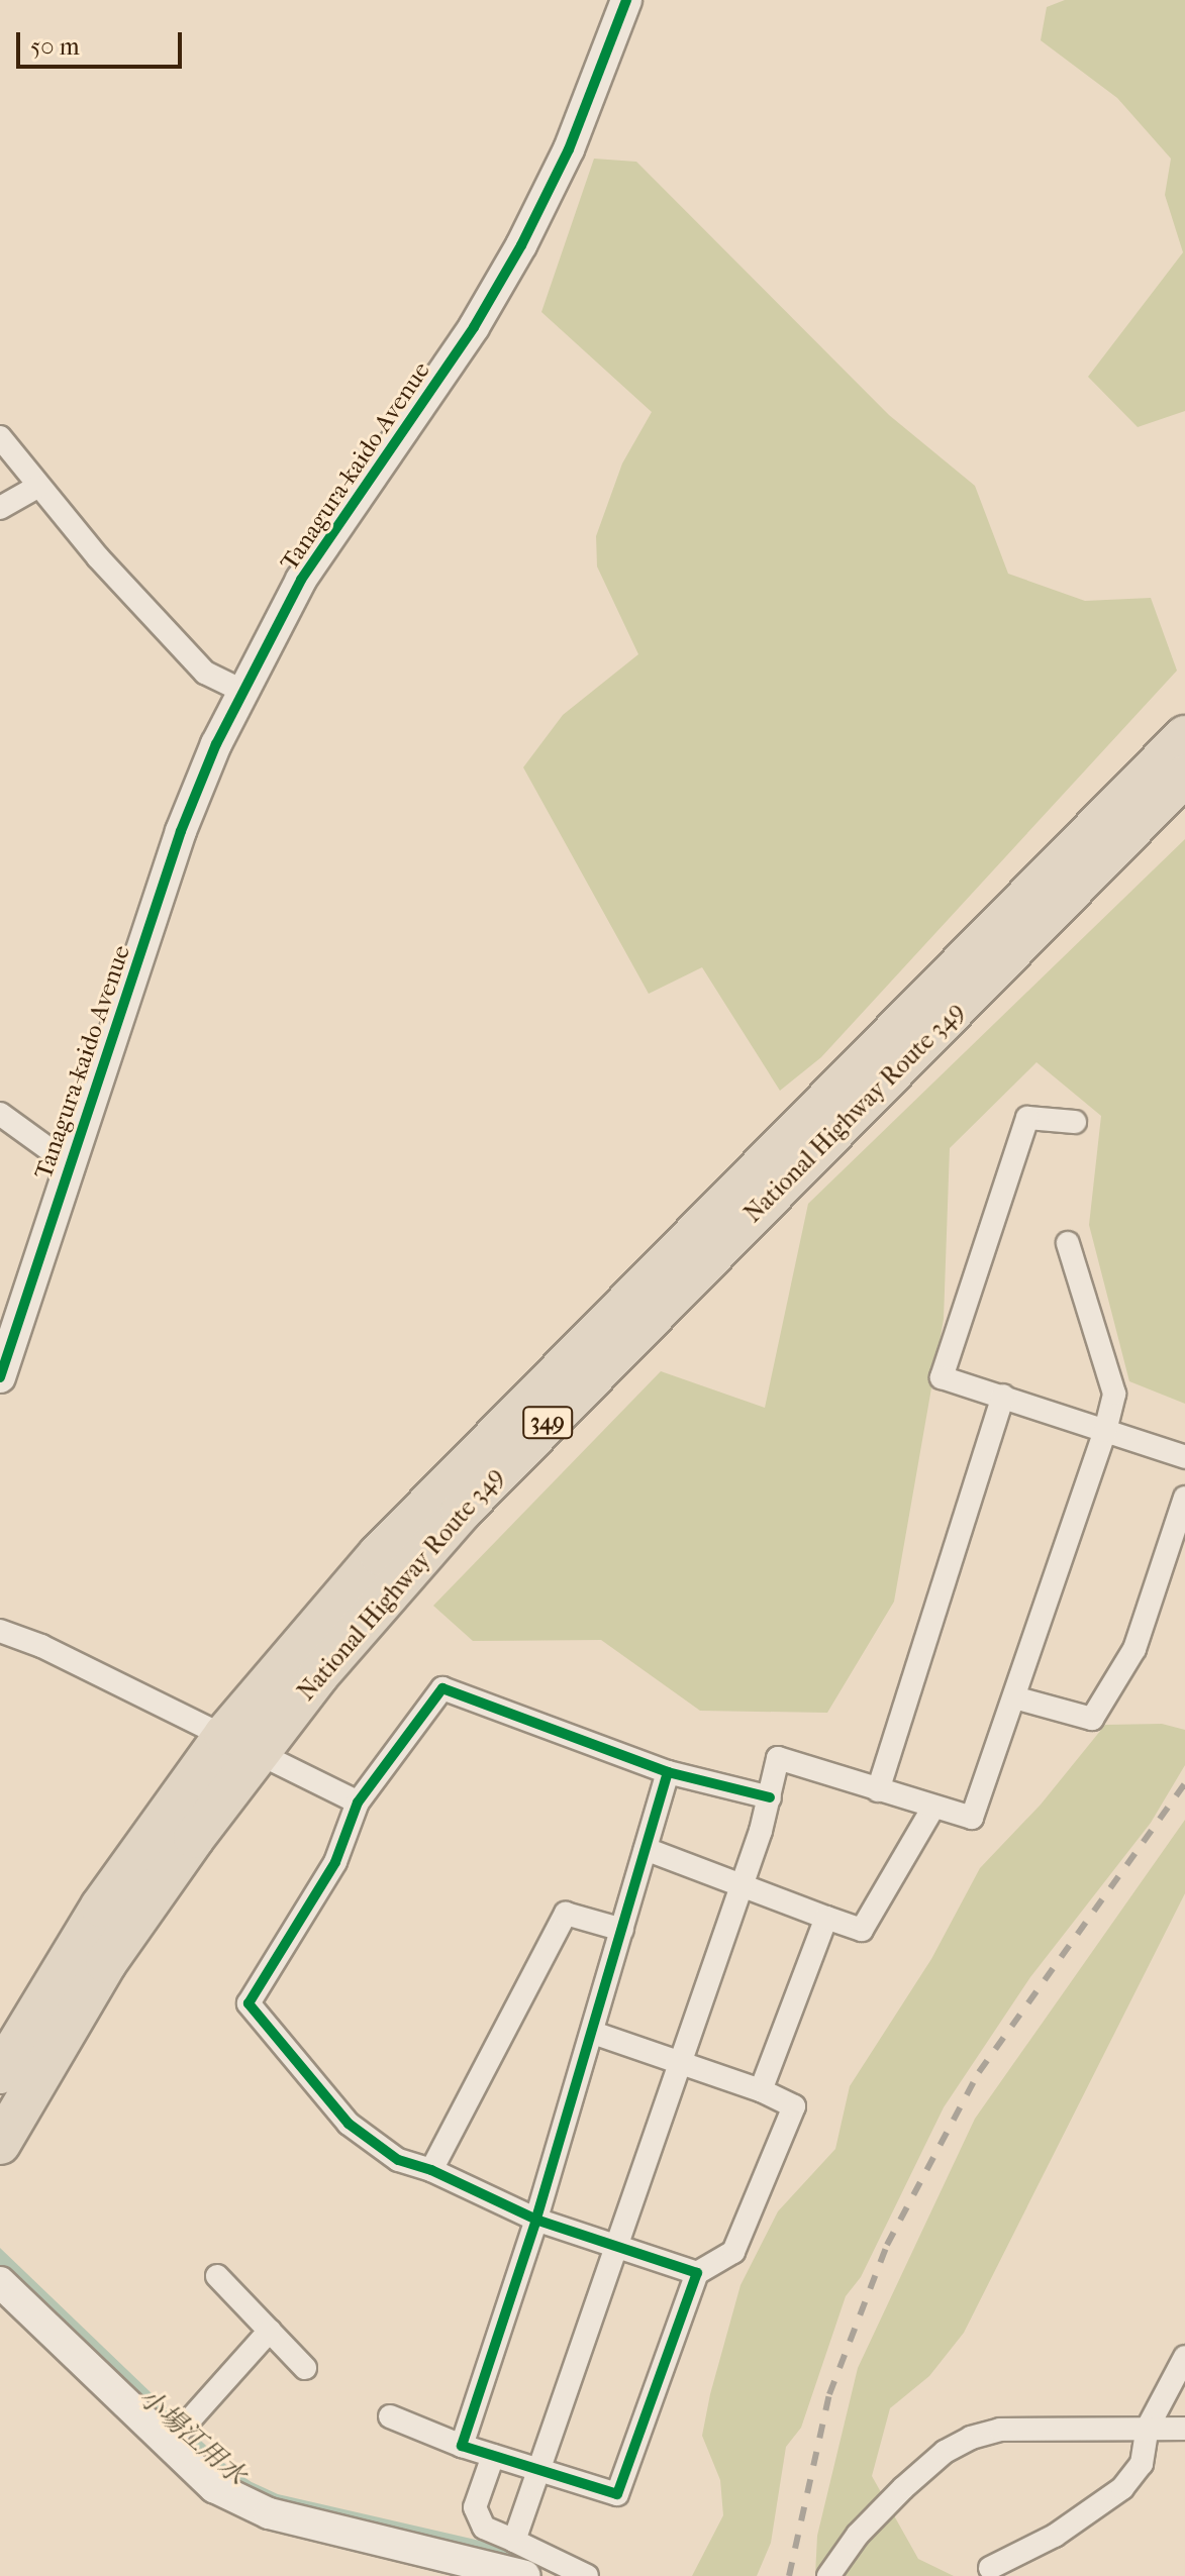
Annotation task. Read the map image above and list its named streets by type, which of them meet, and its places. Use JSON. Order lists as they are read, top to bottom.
{
  "streets": {
    "highway": ["National Highway Route 349", "349"],
    "street": ["Tanagura-kaido Avenue"]
  },
  "water": ["小場江用水"],
  "scale_bar": "50 m"
}
